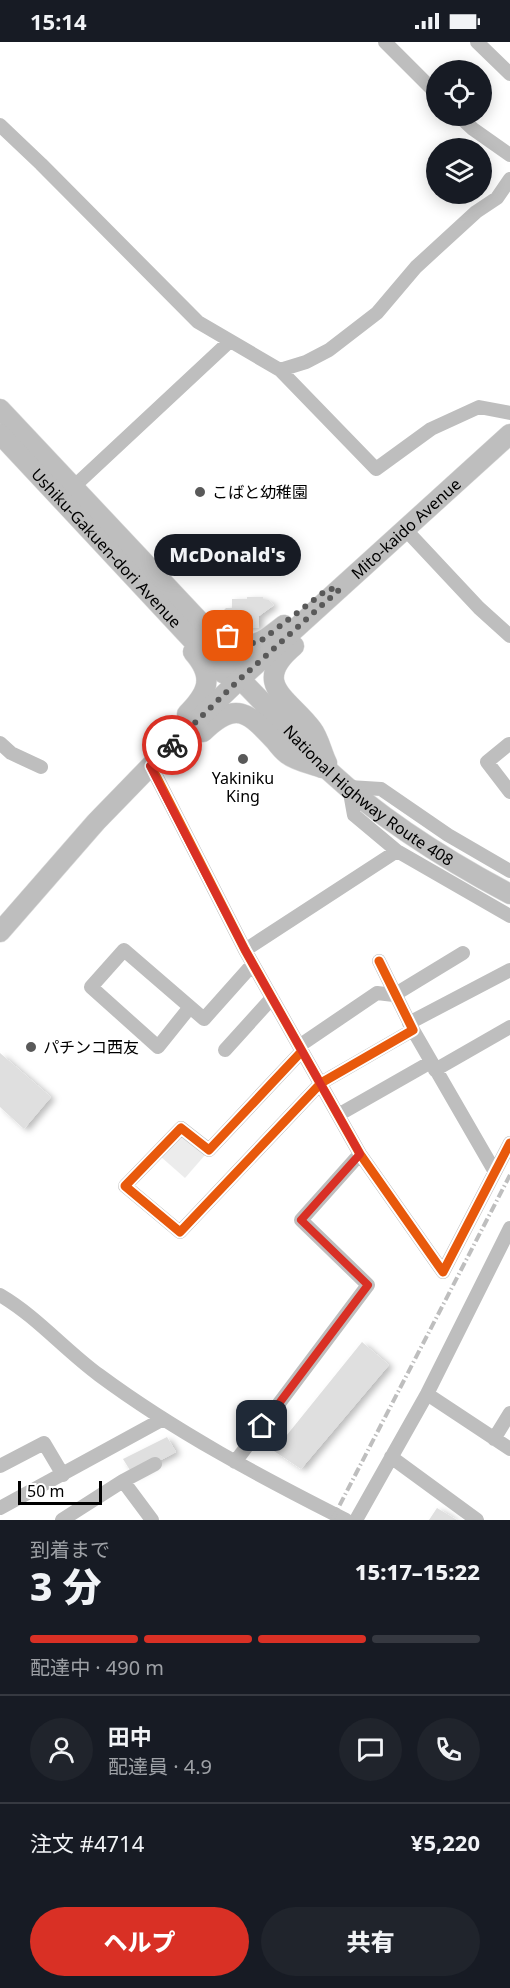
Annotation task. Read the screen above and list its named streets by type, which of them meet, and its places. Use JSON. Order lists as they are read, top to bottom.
{
  "streets": {
    "highway": ["Mito-kaido Avenue", "Ushiku-Gakuen-dori Avenue", "National Highway Route 408"]
  },
  "crossings": [
    ["Mito-kaido Avenue", "Ushiku-Gakuen-dori Avenue"],
    ["Mito-kaido Avenue", "National Highway Route 408"],
    ["Ushiku-Gakuen-dori Avenue", "National Highway Route 408"]
  ],
  "places": [
    "こばと幼稚園",
    "McDonald's",
    "Yakiniku King",
    "パチンコ西友"
  ],
  "scale_bar": "50 m",
  "page": {
    "status": "15:14",
    "bubble": "McDonald's",
    "scale": "50 m",
    "heading": ["3 分", "到着まで", "15:17–15:22"],
    "panel": [
      "田中",
      "配達員 · 4.9",
      "注文 #4714",
      "¥5,220"
    ],
    "bar": "配達中 · 490 m",
    "buttons": ["ヘルプ", "共有"]
  }
}
